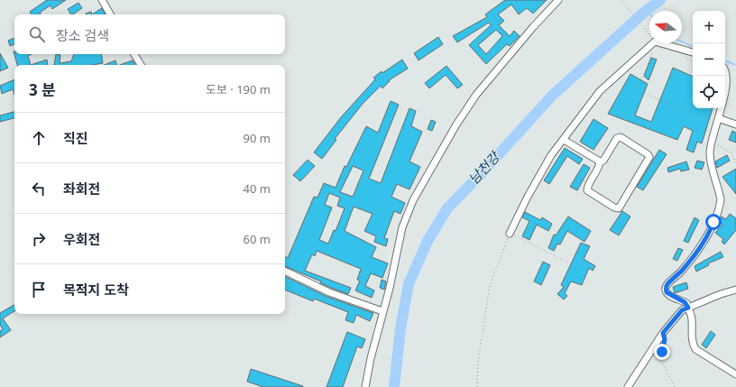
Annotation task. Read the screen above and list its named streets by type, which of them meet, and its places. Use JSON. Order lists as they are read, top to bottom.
{
  "water": ["남천강"],
  "north": "left",
  "page": {
    "map_buttons": ["+", "−"],
    "search": "장소 검색",
    "heading": ["3 분", "도보 · 190 m"],
    "list": [
      ["직진", "90 m"],
      ["좌회전", "40 m"],
      ["우회전", "60 m"],
      "목적지 도착"
    ]
  }
}
